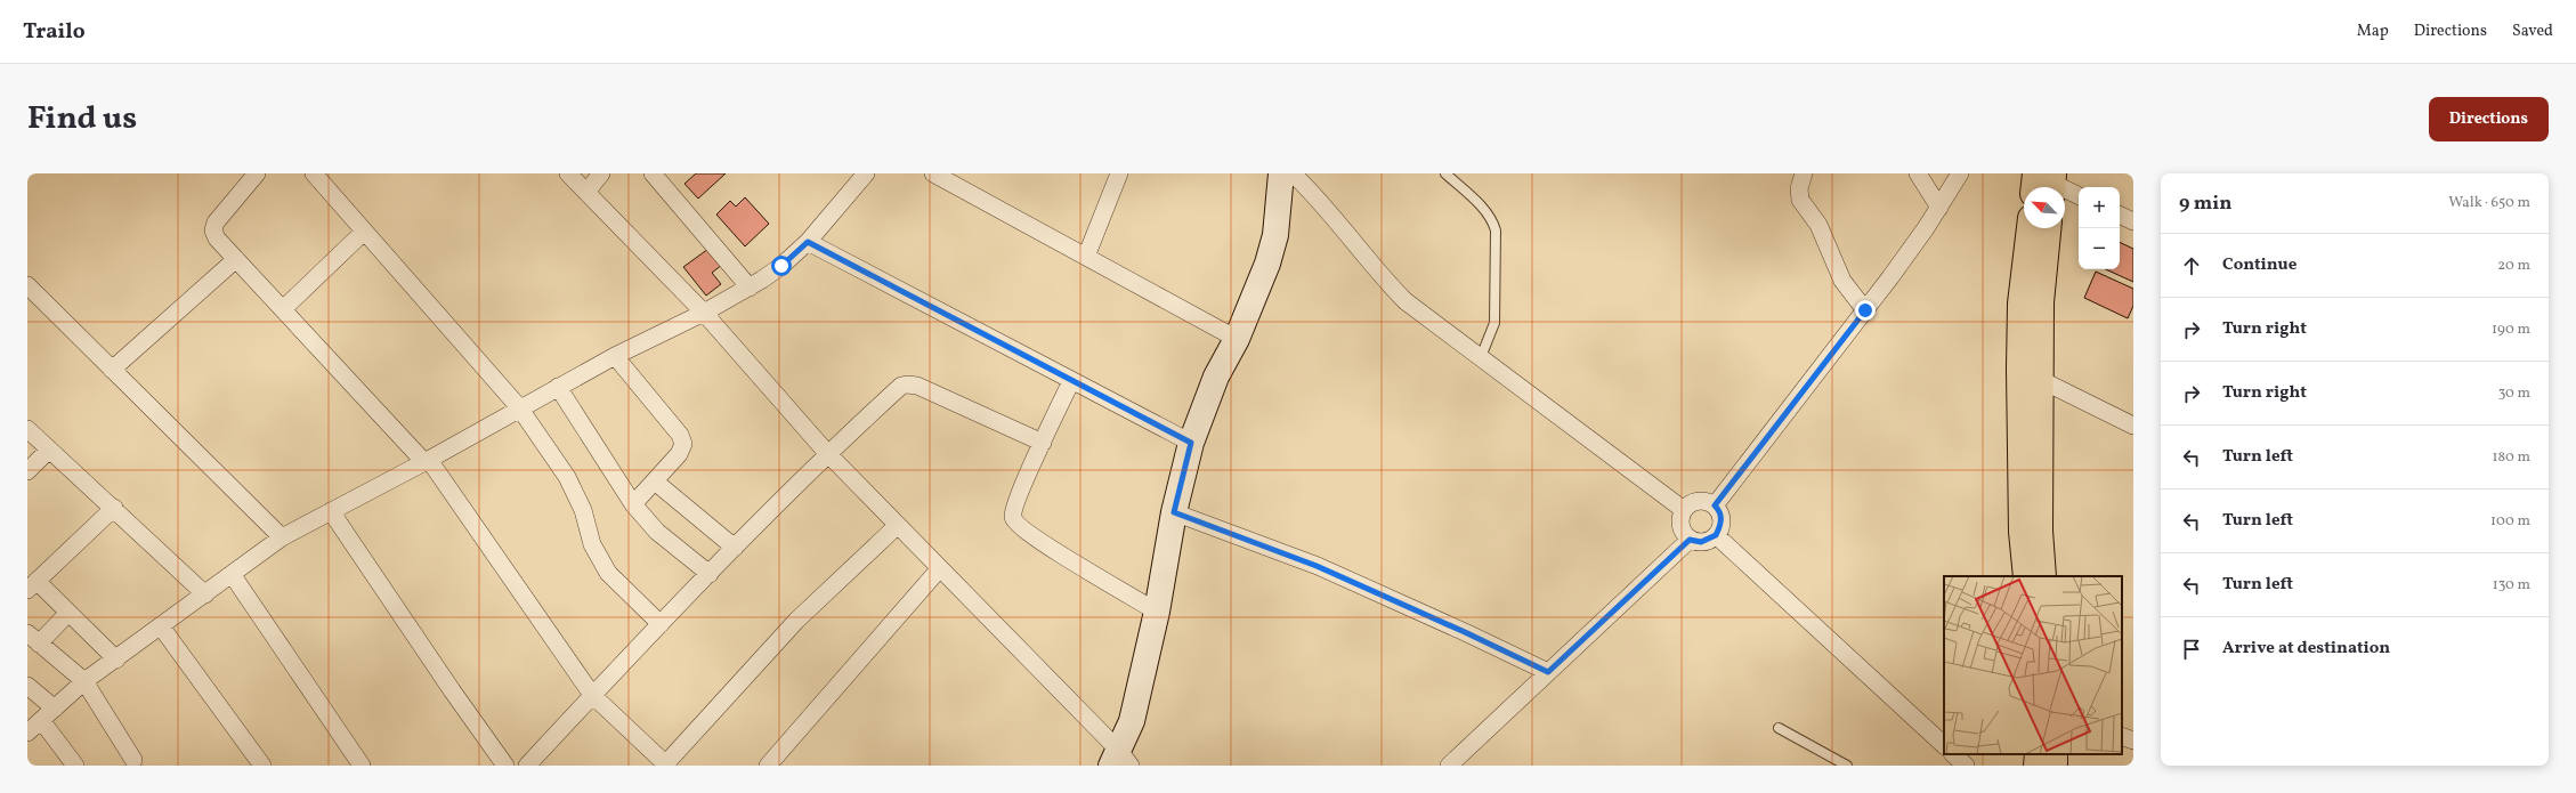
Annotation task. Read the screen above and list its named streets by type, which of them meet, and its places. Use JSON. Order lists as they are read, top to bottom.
{
  "north": "top left",
  "page": {
    "header": "Trailo",
    "nav": ["Map", "Directions", "Saved"],
    "title": "Find us",
    "buttons": "Directions",
    "heading": ["9 min", "Walk · 650 m"],
    "map_buttons": ["+", "−"],
    "list": [
      ["Continue", "20 m"],
      ["Turn right", "190 m"],
      ["Turn right", "30 m"],
      ["Turn left", "180 m"],
      ["Turn left", "100 m"],
      ["Turn left", "130 m"],
      "Arrive at destination"
    ]
  }
}
